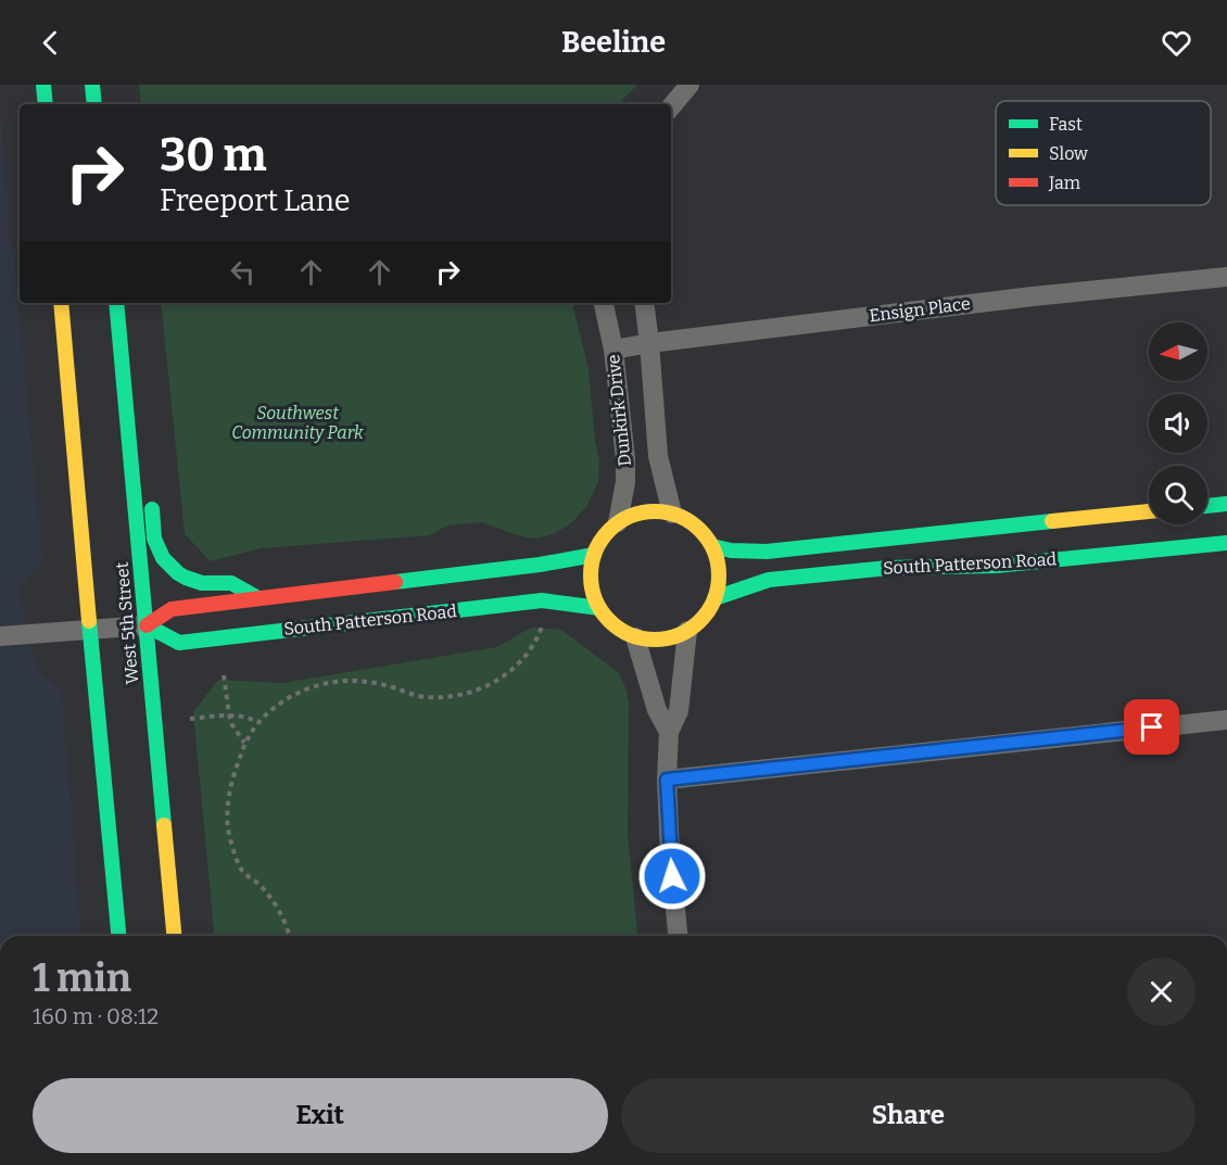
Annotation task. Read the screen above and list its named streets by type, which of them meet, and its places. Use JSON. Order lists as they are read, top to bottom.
{
  "streets": {
    "street": [
      "Ensign Place",
      "Dunkirk Drive",
      "South Patterson Road",
      "West 5th Street"
    ]
  },
  "crossings": [
    ["Ensign Place", "Dunkirk Drive"],
    ["Dunkirk Drive", "South Patterson Road"],
    ["South Patterson Road", "West 5th Street"]
  ],
  "parks": ["Southwest Community Park"],
  "legend": ["Fast", "Slow", "Jam"],
  "north": "left",
  "page": {
    "header": "Beeline",
    "turn": ["30 m", "Freeport Lane"],
    "heading": ["1 min", "160 m · 08:12"],
    "buttons": ["Exit", "Share"]
  }
}
